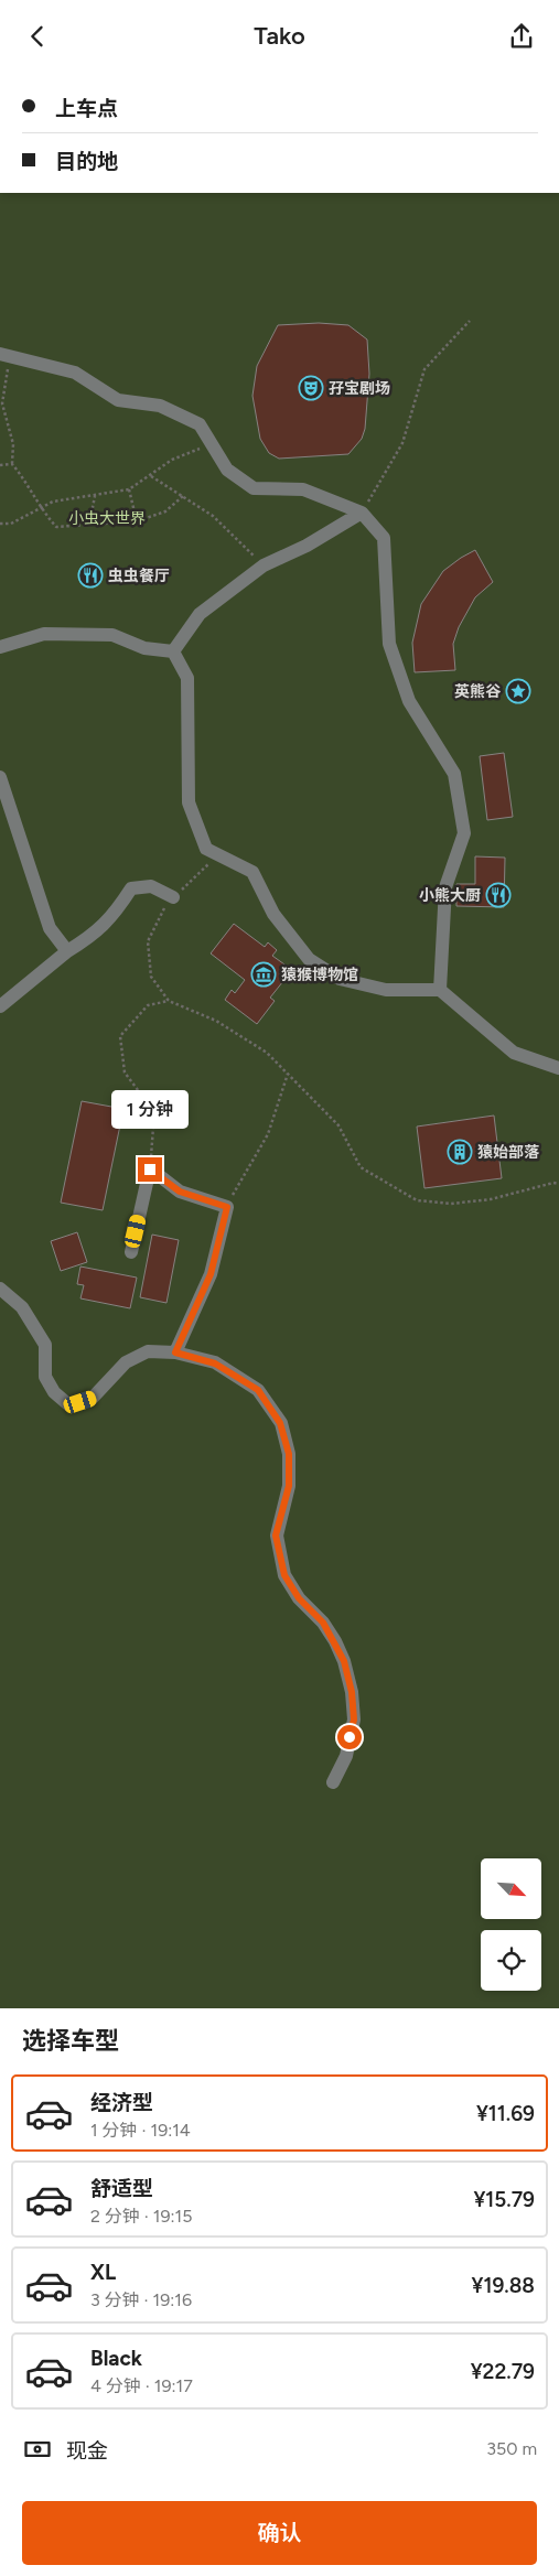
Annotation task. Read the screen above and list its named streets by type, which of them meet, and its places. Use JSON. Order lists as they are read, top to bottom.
{
  "parks": ["小虫大世界"],
  "places": {
    "theatre": ["孖宝剧场"],
    "restaurant": ["虫虫餐厅", "小熊大厨"],
    "place": ["英熊谷"],
    "museum": ["猿猴博物馆"],
    "building": ["猿始部落"]
  },
  "north": "bottom right",
  "page": {
    "header": "Tako",
    "banner": ["上车点", "目的地"],
    "bubble": "1 分钟",
    "heading": "选择车型",
    "list": [
      {
        "name": "经济型",
        "note": "1 分钟 · 19:14",
        "value": "¥11.69"
      },
      {
        "name": "舒适型",
        "note": "2 分钟 · 19:15",
        "value": "¥15.79"
      },
      {
        "name": "XL",
        "note": "3 分钟 · 19:16",
        "value": "¥19.88"
      },
      {
        "name": "Black",
        "note": "4 分钟 · 19:17",
        "value": "¥22.79"
      }
    ],
    "pay": ["现金", "350 m"],
    "buttons": "确认"
  }
}
